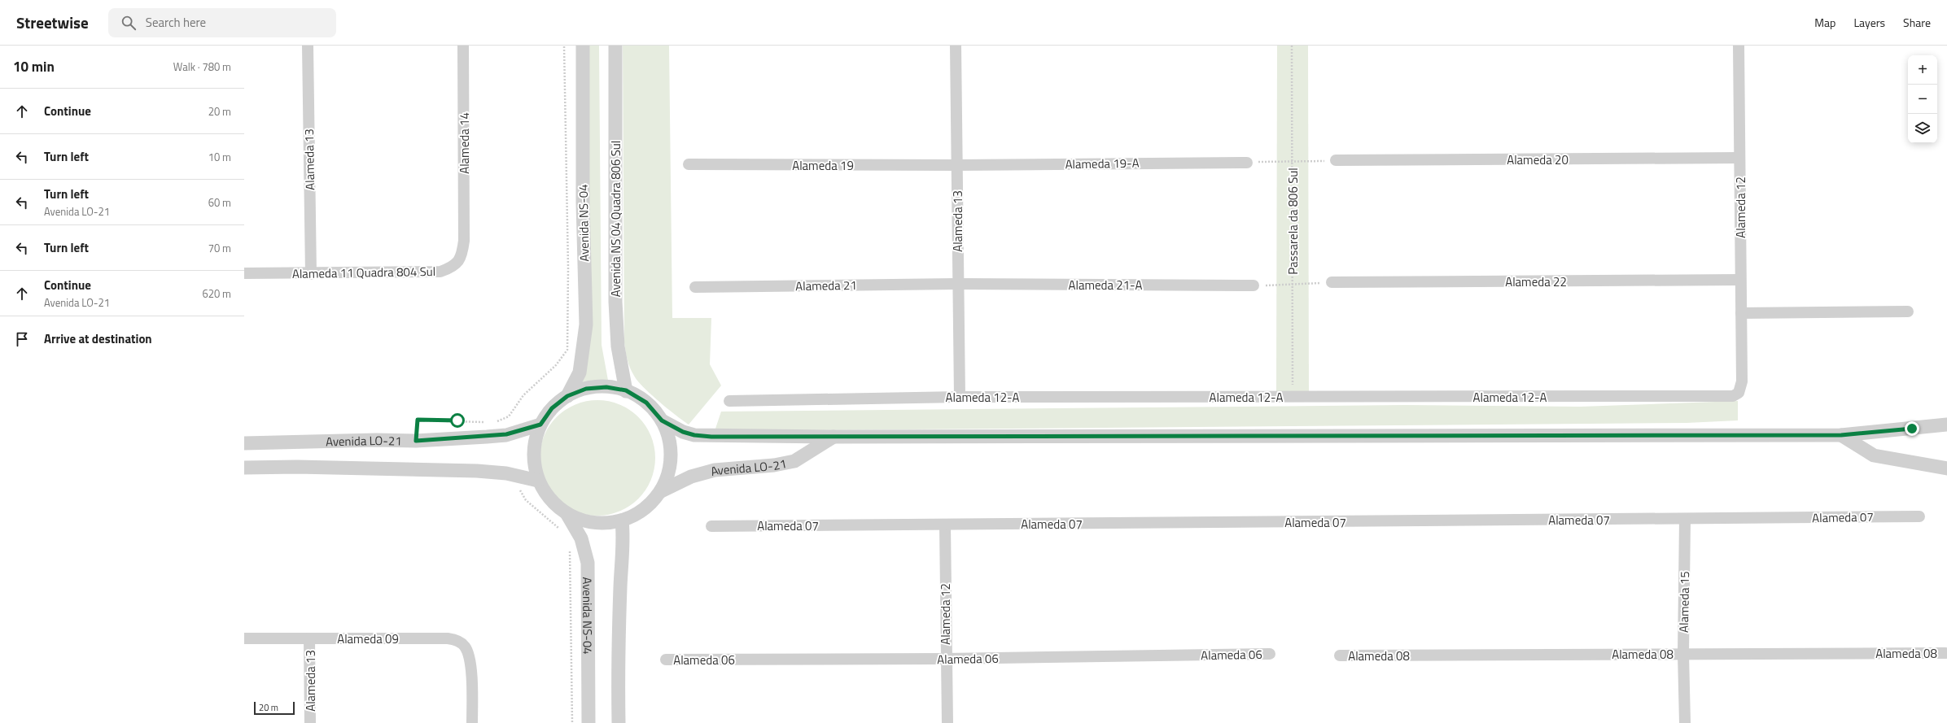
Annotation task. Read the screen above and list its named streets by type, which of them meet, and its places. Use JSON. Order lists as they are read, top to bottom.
{
  "streets": {
    "street": [
      "Alameda 14",
      "Alameda 13",
      "Alameda 20",
      "Alameda 19-A",
      "Alameda 19",
      "Alameda 12",
      "Avenida NS 04 Quadra 806 Sul",
      "Avenida NS-04",
      "Alameda 11 Quadra 804 Sul",
      "Alameda 22",
      "Alameda 21-A",
      "Alameda 21",
      "Alameda 12-A",
      "Avenida LO-21",
      "Alameda 07",
      "Alameda 15",
      "Alameda 09",
      "Alameda 08",
      "Alameda 06"
    ],
    "path": ["Passarela da 806 Sul"]
  },
  "crossings": [
    ["Alameda 14", "Alameda 11 Quadra 804 Sul"],
    ["Alameda 13", "Alameda 19-A"],
    ["Alameda 13", "Alameda 19"],
    ["Alameda 13", "Alameda 11 Quadra 804 Sul"],
    ["Alameda 13", "Alameda 21-A"],
    ["Alameda 13", "Alameda 21"],
    ["Alameda 13", "Alameda 12-A"],
    ["Alameda 13", "Alameda 09"],
    ["Alameda 20", "Alameda 12"],
    ["Alameda 19-A", "Alameda 19"],
    ["Alameda 12", "Alameda 22"],
    ["Alameda 12", "Alameda 12-A"],
    ["Alameda 12", "Alameda 07"],
    ["Alameda 12", "Alameda 06"],
    ["Passarela da 806 Sul", "Alameda 12-A"],
    ["Alameda 21-A", "Alameda 21"],
    ["Alameda 07", "Alameda 15"],
    ["Alameda 15", "Alameda 08"]
  ],
  "scale_bar": "20 m",
  "page": {
    "header": "Streetwise",
    "search": "Search here",
    "nav": ["Map", "Layers", "Share"],
    "heading": ["10 min", "Walk · 780 m"],
    "map_buttons": ["+", "−"],
    "list": [
      ["Continue", "20 m"],
      ["Turn left", "10 m"],
      ["Turn left", "Avenida LO-21", "60 m"],
      ["Turn left", "70 m"],
      ["Continue", "Avenida LO-21", "620 m"],
      "Arrive at destination"
    ],
    "scale": "20 m"
  }
}
